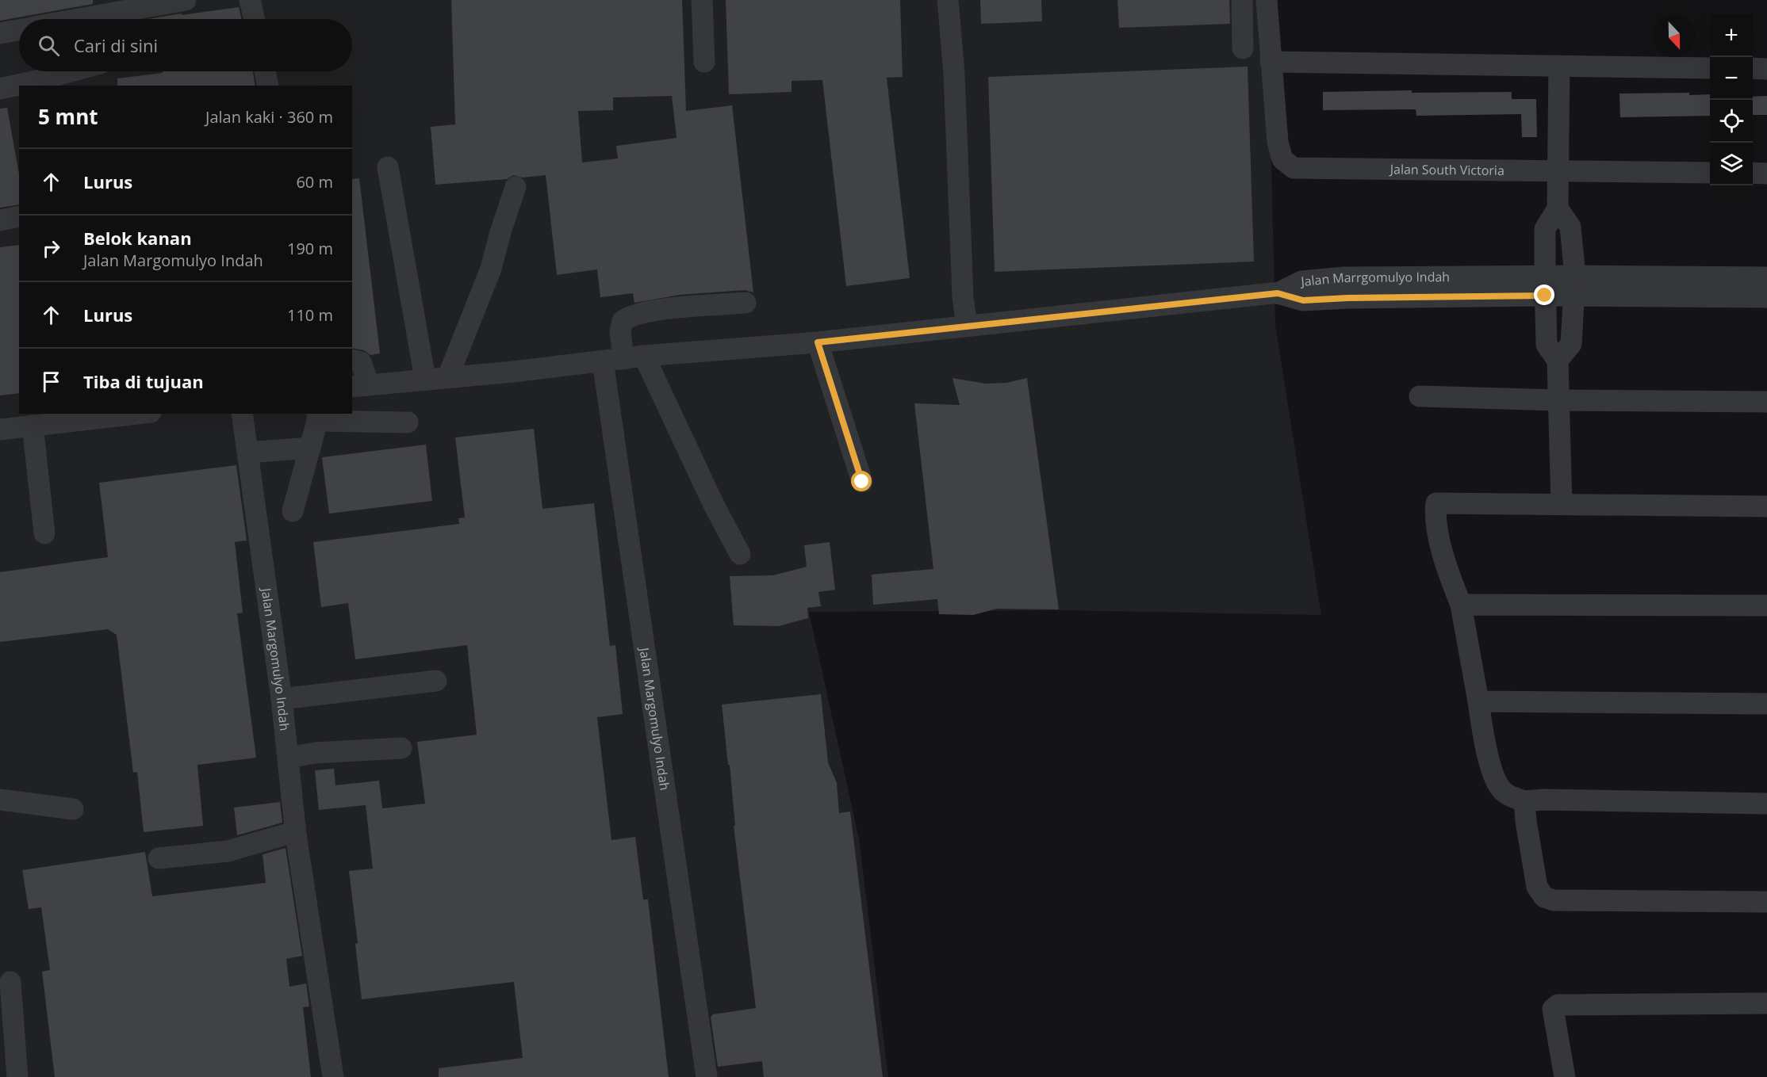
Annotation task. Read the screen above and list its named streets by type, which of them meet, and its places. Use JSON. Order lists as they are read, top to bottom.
{
  "streets": {
    "street": ["Jalan South Victoria", "Jalan Marrgomulyo Indah", "Jalan Margomulyo Indah"]
  },
  "north": "bottom",
  "page": {
    "map_buttons": ["+", "−"],
    "search": "Cari di sini",
    "heading": ["5 mnt", "Jalan kaki · 360 m"],
    "list": [
      ["Lurus", "60 m"],
      ["Belok kanan", "Jalan Margomulyo Indah", "190 m"],
      ["Lurus", "110 m"],
      "Tiba di tujuan"
    ]
  }
}
